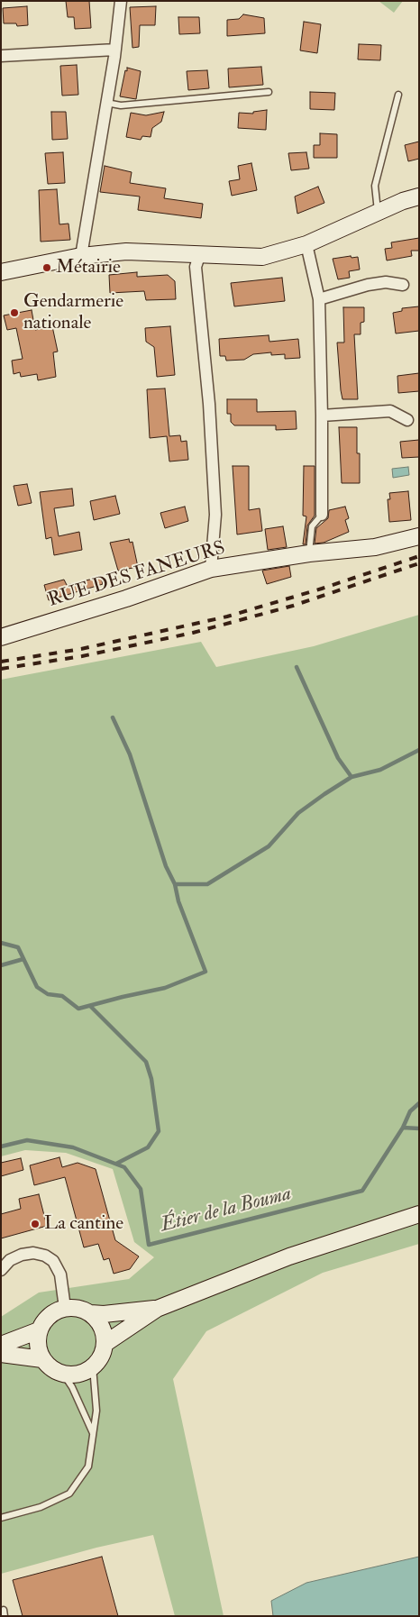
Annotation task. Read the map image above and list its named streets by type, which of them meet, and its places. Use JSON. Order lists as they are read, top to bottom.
{
  "streets": {
    "street": ["RUE DES FANEURS"]
  },
  "water": ["Étier de la Bouma"],
  "places": ["Métairie", "Gendarmerie nationale", "La cantine"]
}
